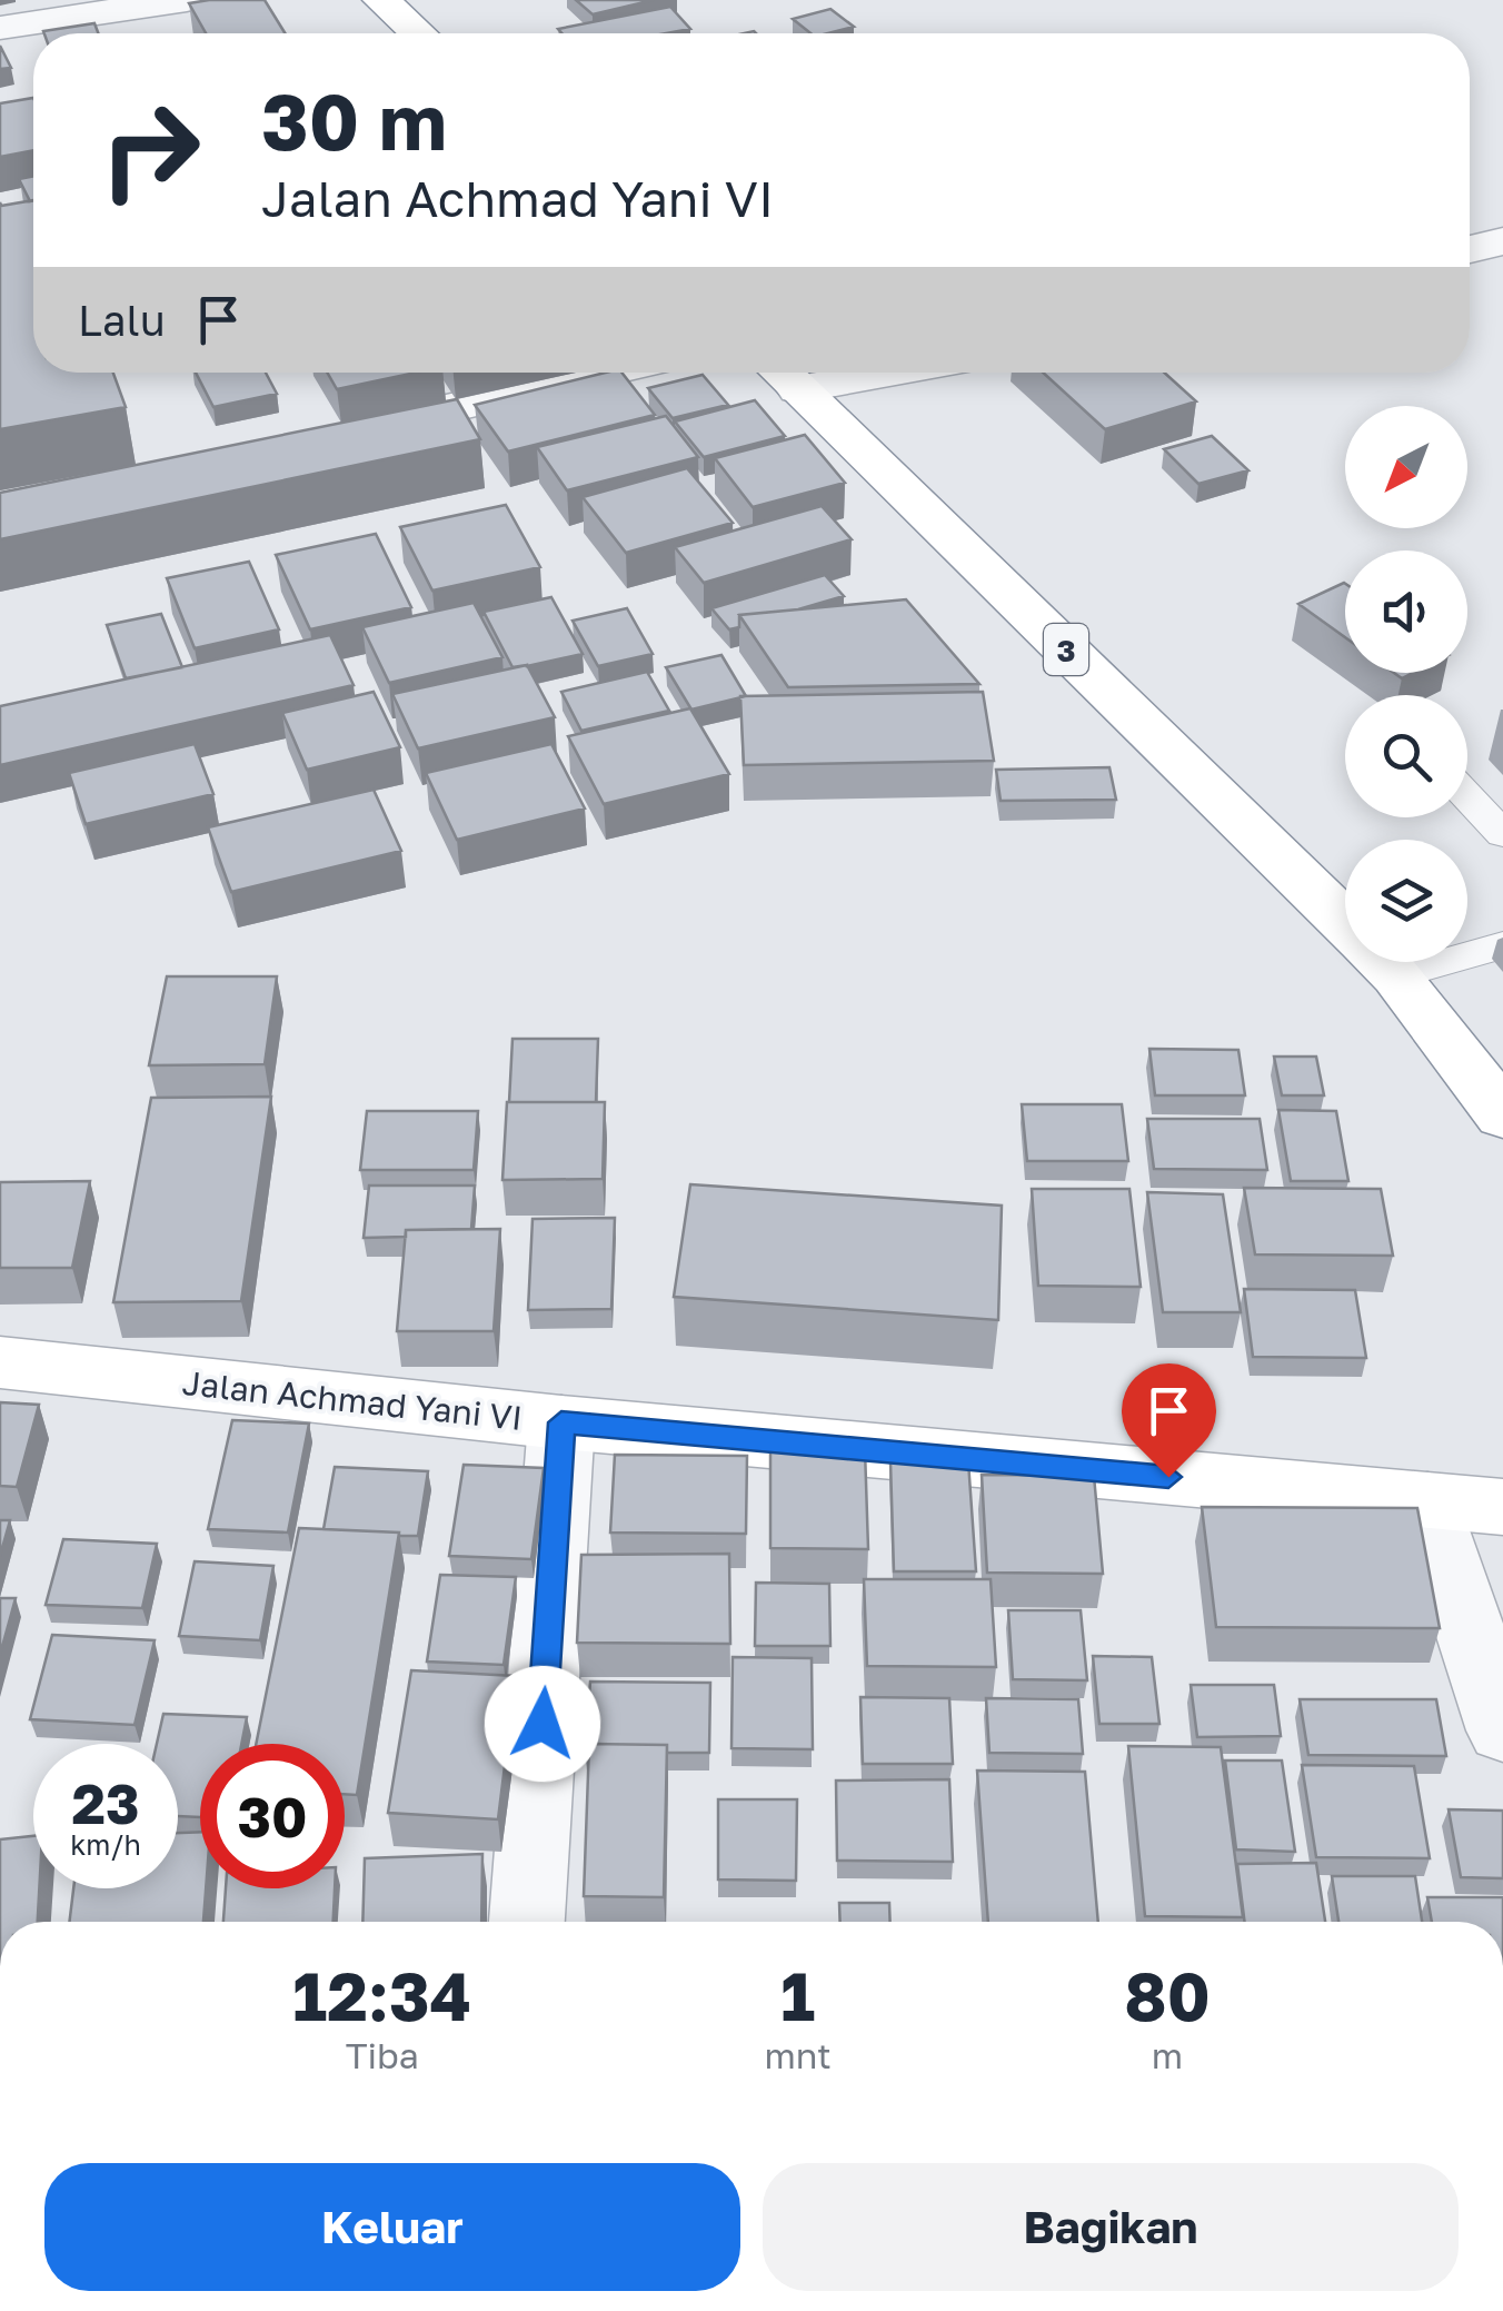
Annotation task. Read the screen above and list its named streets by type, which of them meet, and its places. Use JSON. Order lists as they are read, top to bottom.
{
  "streets": {
    "main road": ["3", "Jalan Achmad Yani VI"]
  },
  "north": "bottom left",
  "page": {
    "turn": ["30 m", "Jalan Achmad Yani VI"],
    "then": "Lalu",
    "speed": "23 km/h",
    "limit": "30",
    "eta": [
      "12:34",
      "Tiba",
      "1",
      "mnt",
      "80",
      "m"
    ],
    "buttons": ["Keluar", "Bagikan"]
  }
}
